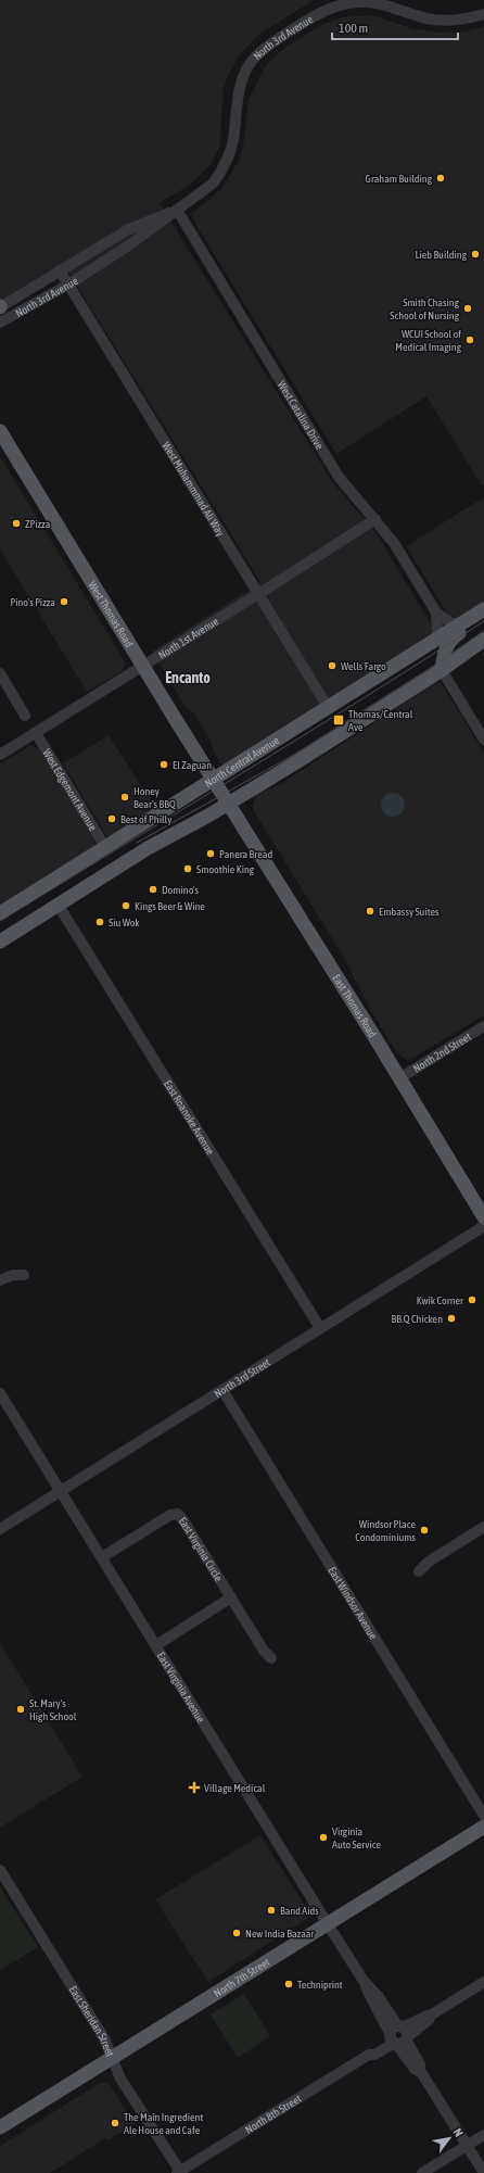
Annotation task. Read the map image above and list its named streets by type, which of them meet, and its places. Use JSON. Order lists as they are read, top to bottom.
{
  "streets": {
    "main road": [
      "West Thomas Road",
      "North Central Avenue",
      "East Thomas Road",
      "North 7th Street"
    ],
    "street": [
      "North 3rd Avenue",
      "West Catalina Drive",
      "West Muhammmad Ali Way",
      "North 1st Avenue",
      "West Edgemont Avenue",
      "North 2nd Street",
      "East Roanoke Avenue",
      "North 3rd Street",
      "East Virginia Circle",
      "East Windsor Avenue",
      "East Virginia Avenue",
      "East Sheridan Street",
      "North 8th Street"
    ]
  },
  "crossings": [
    ["North 3rd Avenue", "West Catalina Drive"],
    ["North 3rd Avenue", "West Muhammmad Ali Way"],
    ["West Catalina Drive", "North 1st Avenue"],
    ["West Catalina Drive", "North Central Avenue"],
    ["West Muhammmad Ali Way", "North 1st Avenue"],
    ["West Muhammmad Ali Way", "North Central Avenue"],
    ["West Thomas Road", "North 1st Avenue"],
    ["West Thomas Road", "North Central Avenue"],
    ["West Thomas Road", "East Thomas Road"],
    ["North 1st Avenue", "West Edgemont Avenue"],
    ["North Central Avenue", "West Edgemont Avenue"],
    ["East Thomas Road", "North 2nd Street"],
    ["East Roanoke Avenue", "North 3rd Street"],
    ["North 3rd Street", "East Windsor Avenue"],
    ["North 3rd Street", "East Virginia Avenue"],
    ["East Virginia Circle", "East Virginia Avenue"],
    ["East Virginia Avenue", "North 7th Street"],
    ["East Virginia Avenue", "North 8th Street"],
    ["North 7th Street", "East Sheridan Street"],
    ["East Sheridan Street", "North 8th Street"]
  ],
  "districts": ["Encanto"],
  "places": {
    "other": [
      "Graham Building",
      "Lieb Building",
      "Smith Chasing School of Nursing",
      "WCUI School of Medical Imaging",
      "ZPizza",
      "Pino's Pizza",
      "Wells Fargo",
      "El Zaguan",
      "Honey Bear's BBQ",
      "Best of Philly",
      "Panera Bread",
      "Smoothie King",
      "Domino's",
      "Kings Beer & Wine",
      "Embassy Suites",
      "Siu Wok",
      "Kwik Corner",
      "BB.Q Chicken",
      "Windsor Place Condominiums",
      "St. Mary's High School",
      "Virginia Auto Service",
      "Band Aids",
      "New India Bazaar",
      "Techniprint",
      "The Main Ingredient Ale House and Cafe"
    ],
    "transit": ["Thomas/Central Ave"],
    "health": ["Village Medical"]
  },
  "scale_bar": "100 m",
  "north": "top right"
}
